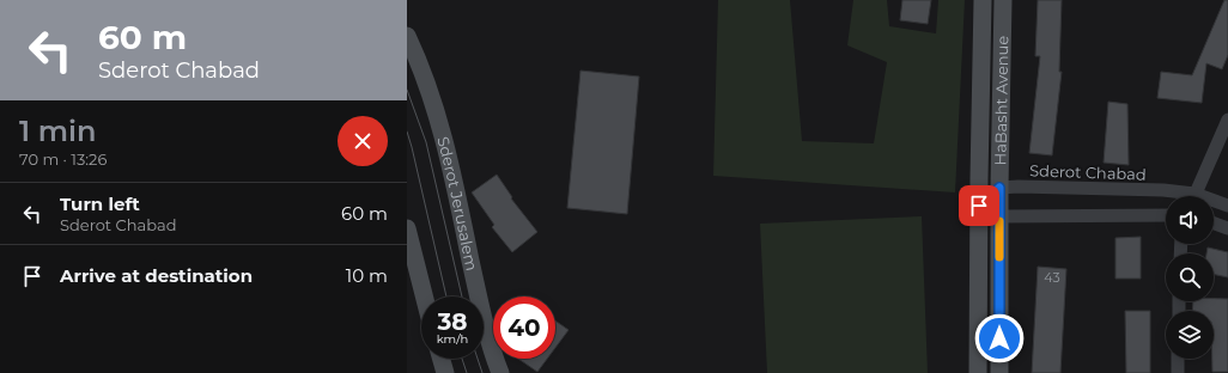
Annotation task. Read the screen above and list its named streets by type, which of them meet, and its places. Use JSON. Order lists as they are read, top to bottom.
{
  "streets": {
    "street": ["HaBasht Avenue", "Sderot Chabad", "Sderot Jerusalem"]
  },
  "crossings": [
    ["HaBasht Avenue", "Sderot Chabad"]
  ],
  "house_numbers": ["43"],
  "page": {
    "turn": ["60 m", "Sderot Chabad"],
    "heading": ["1 min", "70 m · 13:26"],
    "list": [
      {
        "name": "Turn left",
        "note": "Sderot Chabad",
        "value": "60 m"
      },
      {
        "name": "Arrive at destination",
        "value": "10 m"
      }
    ],
    "speed": "38 km/h",
    "limit": "40"
  }
}
